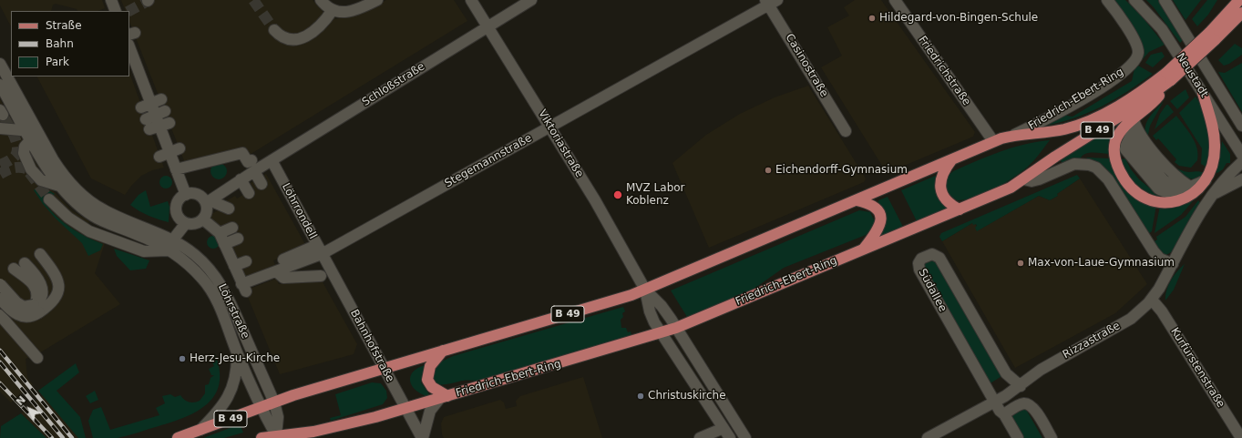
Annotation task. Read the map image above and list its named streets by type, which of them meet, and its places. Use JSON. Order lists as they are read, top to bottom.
{
  "streets": {
    "main road": ["Friedrich-Ebert-Ring", "B 49"],
    "street": [
      "Casinostraße",
      "Friedrichstraße",
      "Neustadt",
      "Schloßstraße",
      "Viktoriastraße",
      "Stegemannstraße",
      "Löhrrondell",
      "Südallee",
      "Löhrstraße",
      "Rizzastraße",
      "Bahnhofstraße",
      "Kurfürstenstraße"
    ]
  },
  "crossings": [
    ["Casinostraße", "Stegemannstraße"],
    ["Friedrichstraße", "Friedrich-Ebert-Ring"],
    ["Schloßstraße", "Viktoriastraße"],
    ["Schloßstraße", "Löhrrondell"],
    ["Friedrich-Ebert-Ring", "B 49"],
    ["Friedrich-Ebert-Ring", "Viktoriastraße"],
    ["Friedrich-Ebert-Ring", "Löhrstraße"],
    ["Friedrich-Ebert-Ring", "Bahnhofstraße"],
    ["B 49", "Löhrstraße"],
    ["Viktoriastraße", "Stegemannstraße"],
    ["Stegemannstraße", "Löhrrondell"],
    ["Stegemannstraße", "Bahnhofstraße"],
    ["Löhrrondell", "Bahnhofstraße"],
    ["Südallee", "Rizzastraße"],
    ["Rizzastraße", "Kurfürstenstraße"]
  ],
  "places": [
    "Hildegard-von-Bingen-Schule",
    "Eichendorff-Gymnasium",
    "MVZ Labor Koblenz",
    "Max-von-Laue-Gymnasium",
    "Herz-Jesu-Kirche",
    "Christuskirche"
  ],
  "legend": ["Straße", "Bahn", "Park"],
  "north": "top left"
}
